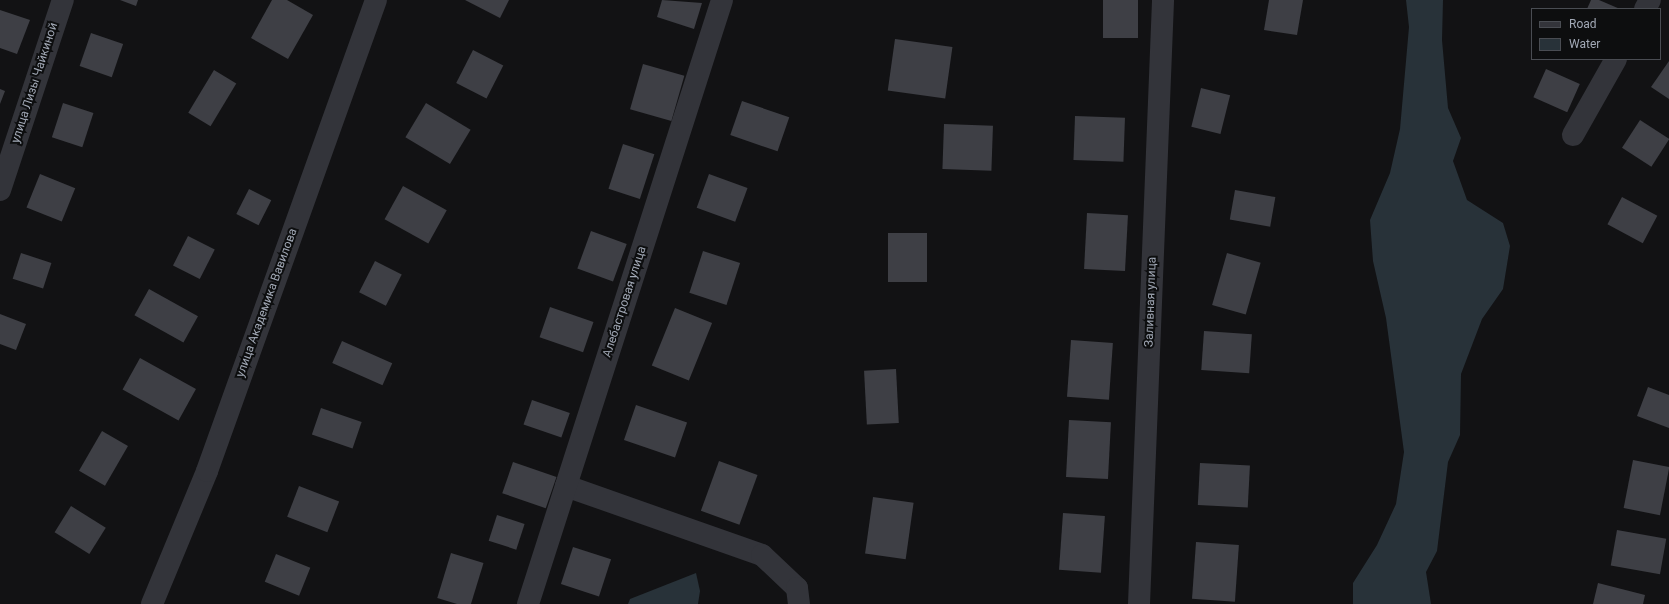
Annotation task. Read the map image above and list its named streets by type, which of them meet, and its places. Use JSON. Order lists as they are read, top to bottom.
{
  "streets": {
    "street": [
      "улица Лизы Чайкиной",
      "Алебастровая улица",
      "Заливная улица",
      "улица Академика Вавилова"
    ]
  },
  "legend": ["Road", "Water"]
}
